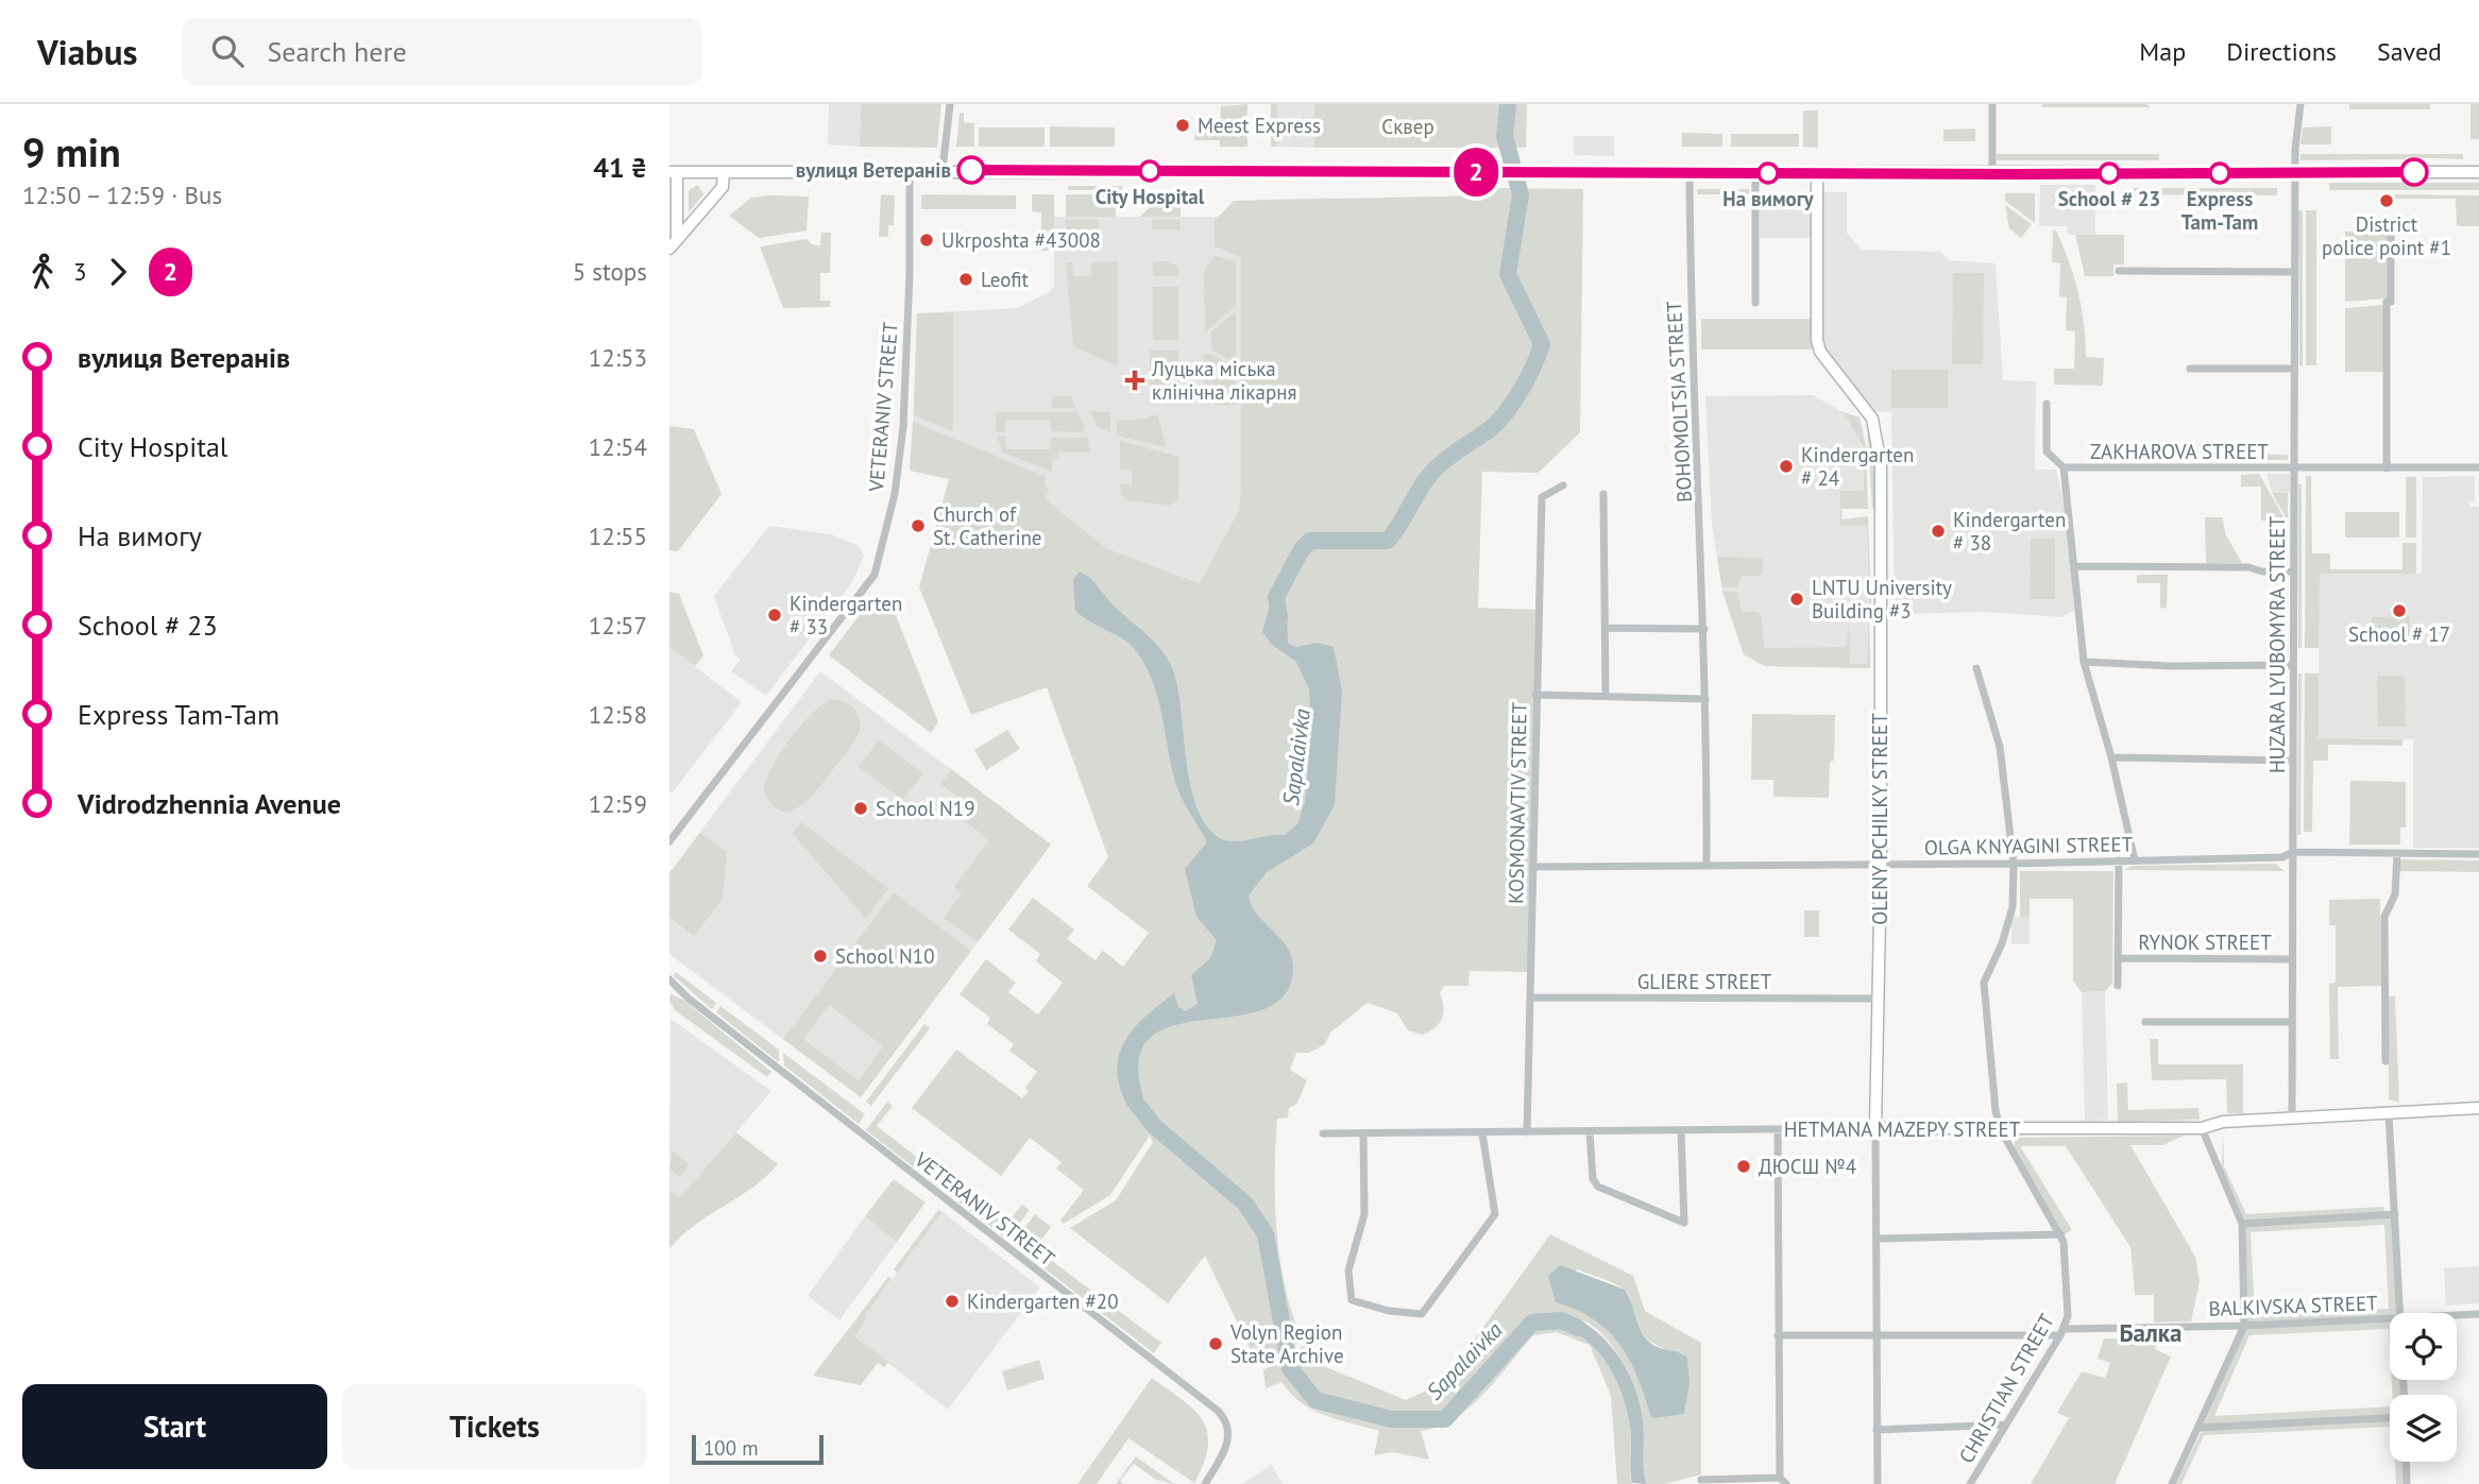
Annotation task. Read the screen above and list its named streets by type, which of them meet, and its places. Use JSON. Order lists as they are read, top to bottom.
{
  "streets": {
    "main road": ["OLENY PCHILKY STREET", "HETMANA MAZEPY STREET"],
    "street": [
      "BOHOMOLTSIA STREET",
      "VETERANIV STREET",
      "ZAKHAROVA STREET",
      "HUZARA LYUBOMYRA STREET",
      "KOSMONAVTIV STREET",
      "OLGA KNYAGINI STREET",
      "RYNOK STREET",
      "GLIERE STREET",
      "BALKIVSKA STREET",
      "CHRISTIAN STREET"
    ]
  },
  "crossings": [
    ["BOHOMOLTSIA STREET", "OLGA KNYAGINI STREET"],
    ["ZAKHAROVA STREET", "HUZARA LYUBOMYRA STREET"],
    ["HUZARA LYUBOMYRA STREET", "OLGA KNYAGINI STREET"],
    ["HUZARA LYUBOMYRA STREET", "RYNOK STREET"],
    ["HUZARA LYUBOMYRA STREET", "HETMANA MAZEPY STREET"],
    ["KOSMONAVTIV STREET", "OLGA KNYAGINI STREET"],
    ["KOSMONAVTIV STREET", "GLIERE STREET"],
    ["KOSMONAVTIV STREET", "HETMANA MAZEPY STREET"],
    ["OLENY PCHILKY STREET", "OLGA KNYAGINI STREET"],
    ["OLENY PCHILKY STREET", "GLIERE STREET"],
    ["OLENY PCHILKY STREET", "HETMANA MAZEPY STREET"],
    ["OLENY PCHILKY STREET", "BALKIVSKA STREET"],
    ["OLGA KNYAGINI STREET", "CHRISTIAN STREET"],
    ["HETMANA MAZEPY STREET", "CHRISTIAN STREET"],
    ["BALKIVSKA STREET", "CHRISTIAN STREET"]
  ],
  "districts": ["Балка"],
  "water": ["Sapalaivka"],
  "parks": ["Сквер"],
  "places": {
    "other": [
      "Meest Express",
      "вулиця Ветеранів",
      "City Hospital",
      "На вимогу",
      "School # 23",
      "Express Tam-Tam",
      "District police point #1",
      "Ukrposhta #43008",
      "Leofit",
      "Kindergarten # 24",
      "Church of St. Catherine",
      "Kindergarten # 38",
      "LNTU University Building #3",
      "School # 17",
      "Kindergarten # 33",
      "School N19",
      "School N10",
      "ДЮСШ №4",
      "Kindergarten #20",
      "Volyn Region State Archive"
    ],
    "health": ["Луцька міська клінічна лікарня"]
  },
  "lines": ["bus line 2"],
  "scale_bar": "100 m",
  "page": {
    "header": "Viabus",
    "search": "Search here",
    "nav": ["Map", "Directions", "Saved"],
    "heading": ["9 min", "12:50 – 12:59 · Bus", "41 ₴"],
    "on_map": "2",
    "legs": ["3", "2", "5 stops"],
    "list": [
      {
        "name": "вулиця Ветеранів",
        "value": "12:53"
      },
      {
        "name": "City Hospital",
        "value": "12:54"
      },
      {
        "name": "На вимогу",
        "value": "12:55"
      },
      {
        "name": "School # 23",
        "value": "12:57"
      },
      {
        "name": "Express Tam-Tam",
        "value": "12:58"
      },
      {
        "name": "Vidrodzhennia Avenue",
        "value": "12:59"
      }
    ],
    "buttons": ["Start", "Tickets"],
    "scale": "100 m"
  }
}
